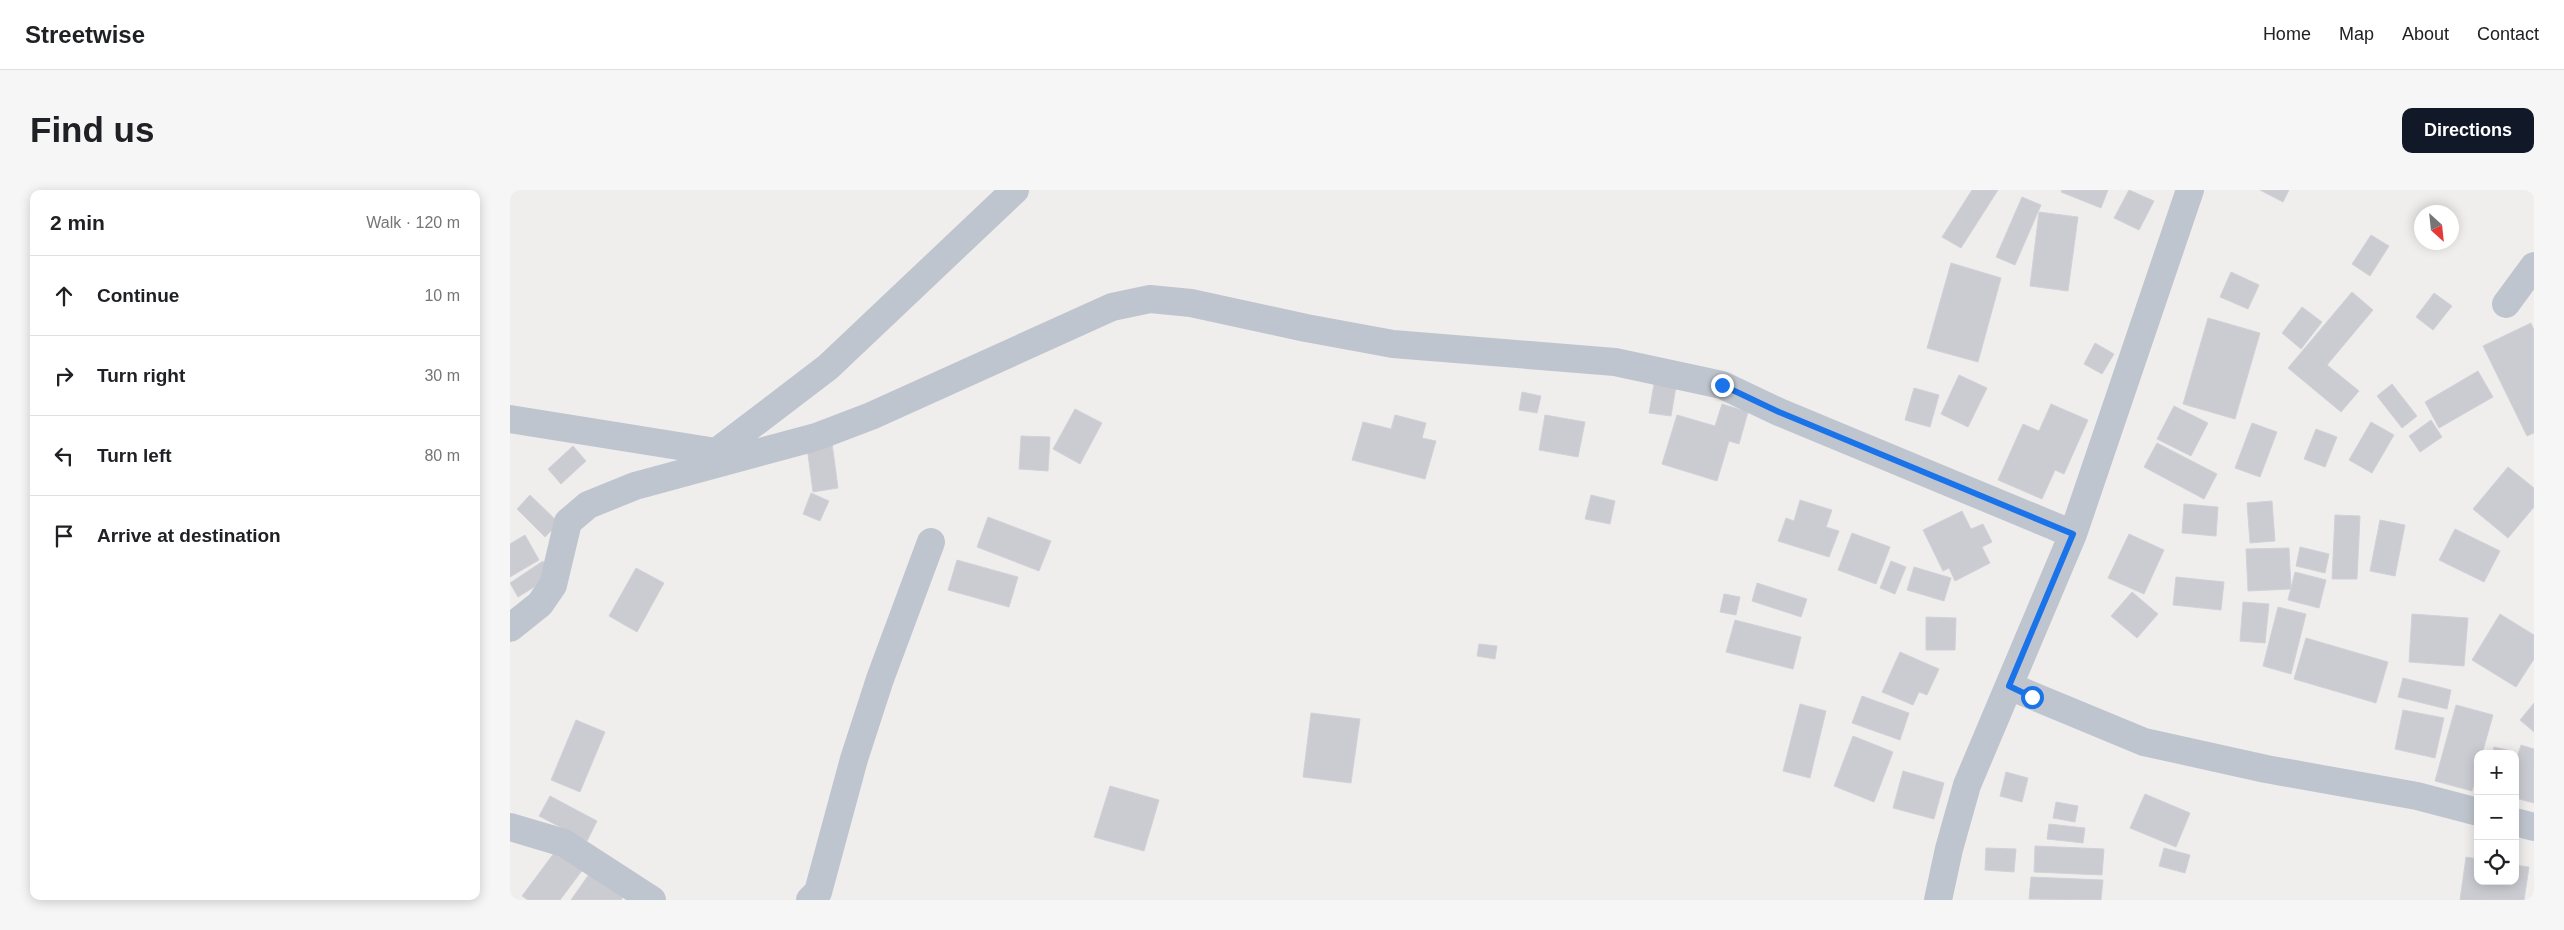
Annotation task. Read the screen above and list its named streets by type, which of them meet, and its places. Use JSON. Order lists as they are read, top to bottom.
{
  "north": "bottom right",
  "page": {
    "header": "Streetwise",
    "nav": [
      "Home",
      "Map",
      "About",
      "Contact"
    ],
    "buttons": "Directions",
    "title": "Find us",
    "heading": ["2 min", "Walk · 120 m"],
    "list": [
      ["Continue", "10 m"],
      ["Turn right", "30 m"],
      ["Turn left", "80 m"],
      "Arrive at destination"
    ],
    "map_buttons": ["+", "−"]
  }
}
